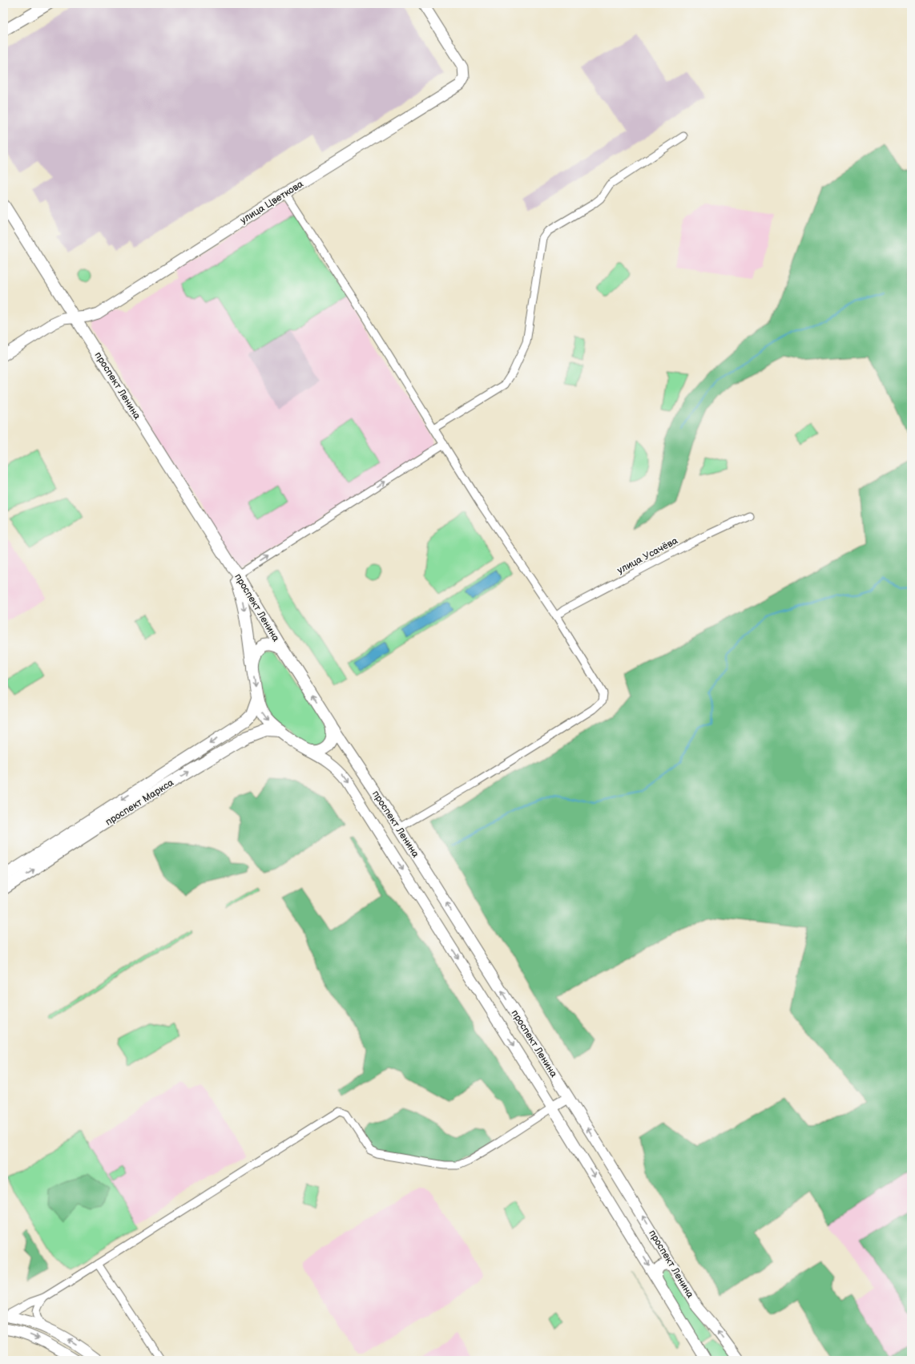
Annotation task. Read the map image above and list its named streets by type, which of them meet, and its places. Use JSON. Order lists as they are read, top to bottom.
{
  "streets": {
    "main road": ["улица Цветкова", "проспект Ленина", "проспект Маркса"],
    "street": ["улица Усачёва"]
  },
  "crossings": [
    ["улица Цветкова", "проспект Ленина"],
    ["проспект Ленина", "проспект Маркса"]
  ]
}
